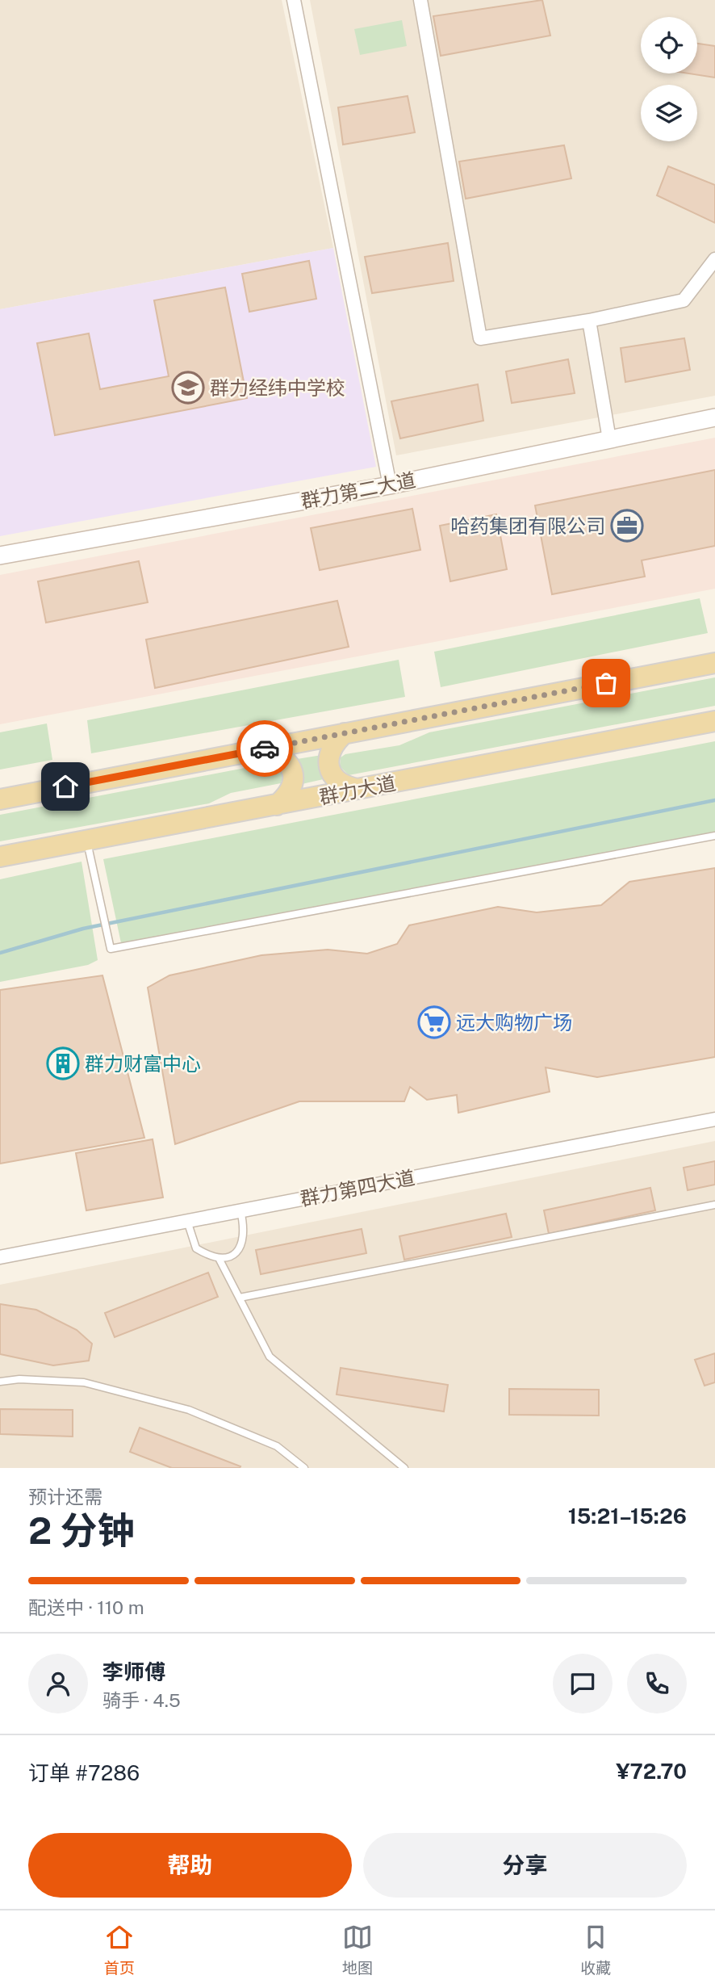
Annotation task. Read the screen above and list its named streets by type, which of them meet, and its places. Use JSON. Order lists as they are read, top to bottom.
{
  "streets": {
    "main road": ["群力第二大道", "群力大道"],
    "street": ["群力第四大道"]
  },
  "places": {
    "school or university": ["群力经纬中学校"],
    "office": ["哈药集团有限公司"],
    "supermarket": ["远大购物广场"],
    "building": ["群力财富中心"]
  },
  "page": {
    "heading": ["2 分钟", "预计还需", "15:21–15:26"],
    "panel": [
      "李师傅",
      "骑手 · 4.5",
      "订单 #7286",
      "¥72.70"
    ],
    "bar": "配送中 · 110 m",
    "buttons": ["帮助", "分享"],
    "tabs": ["首页", "地图", "收藏"]
  }
}
